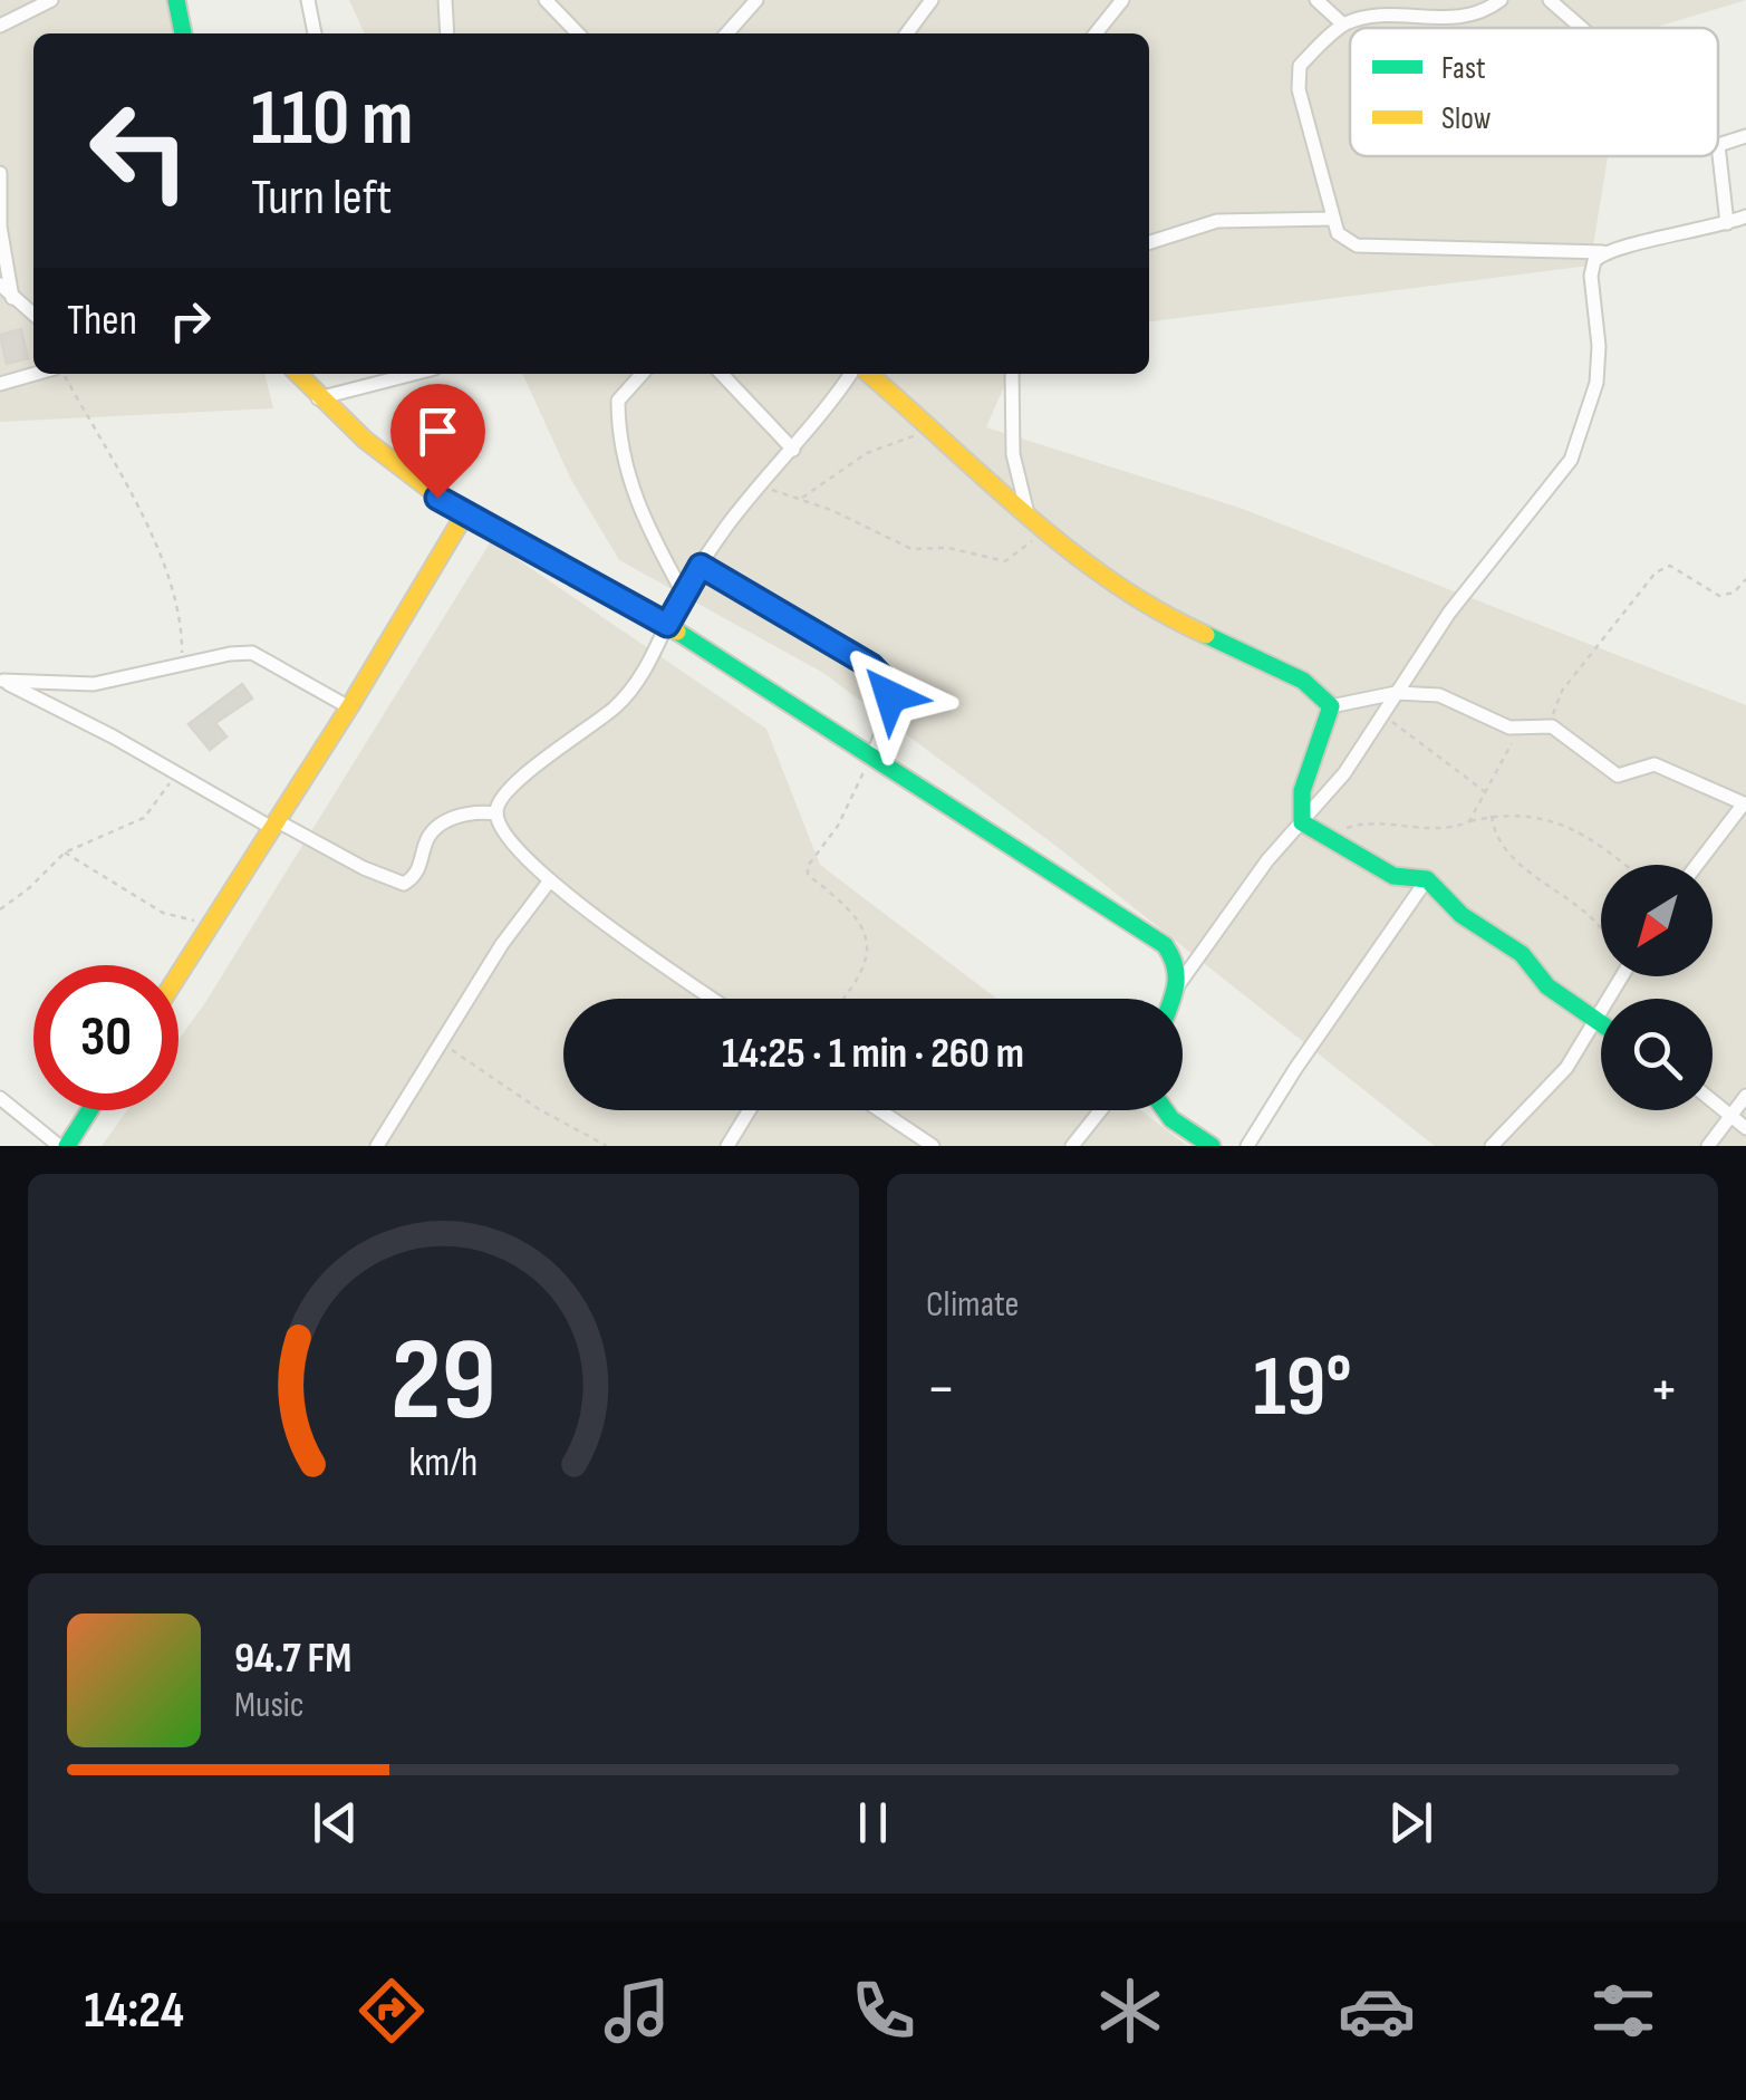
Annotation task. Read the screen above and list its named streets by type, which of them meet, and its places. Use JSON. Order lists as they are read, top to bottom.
{
  "legend": ["Fast", "Slow"],
  "north": "bottom left",
  "page": {
    "turn": ["110 m", "Turn left"],
    "then": "Then",
    "limit": "30",
    "trip": "14:25 · 1 min · 260 m",
    "tile": "Climate",
    "heat": ["−", "19°", "+"],
    "song": ["94.7 FM", "Music"],
    "tabs": "14:24",
    "gauge": ["29", "km/h"]
  }
}
